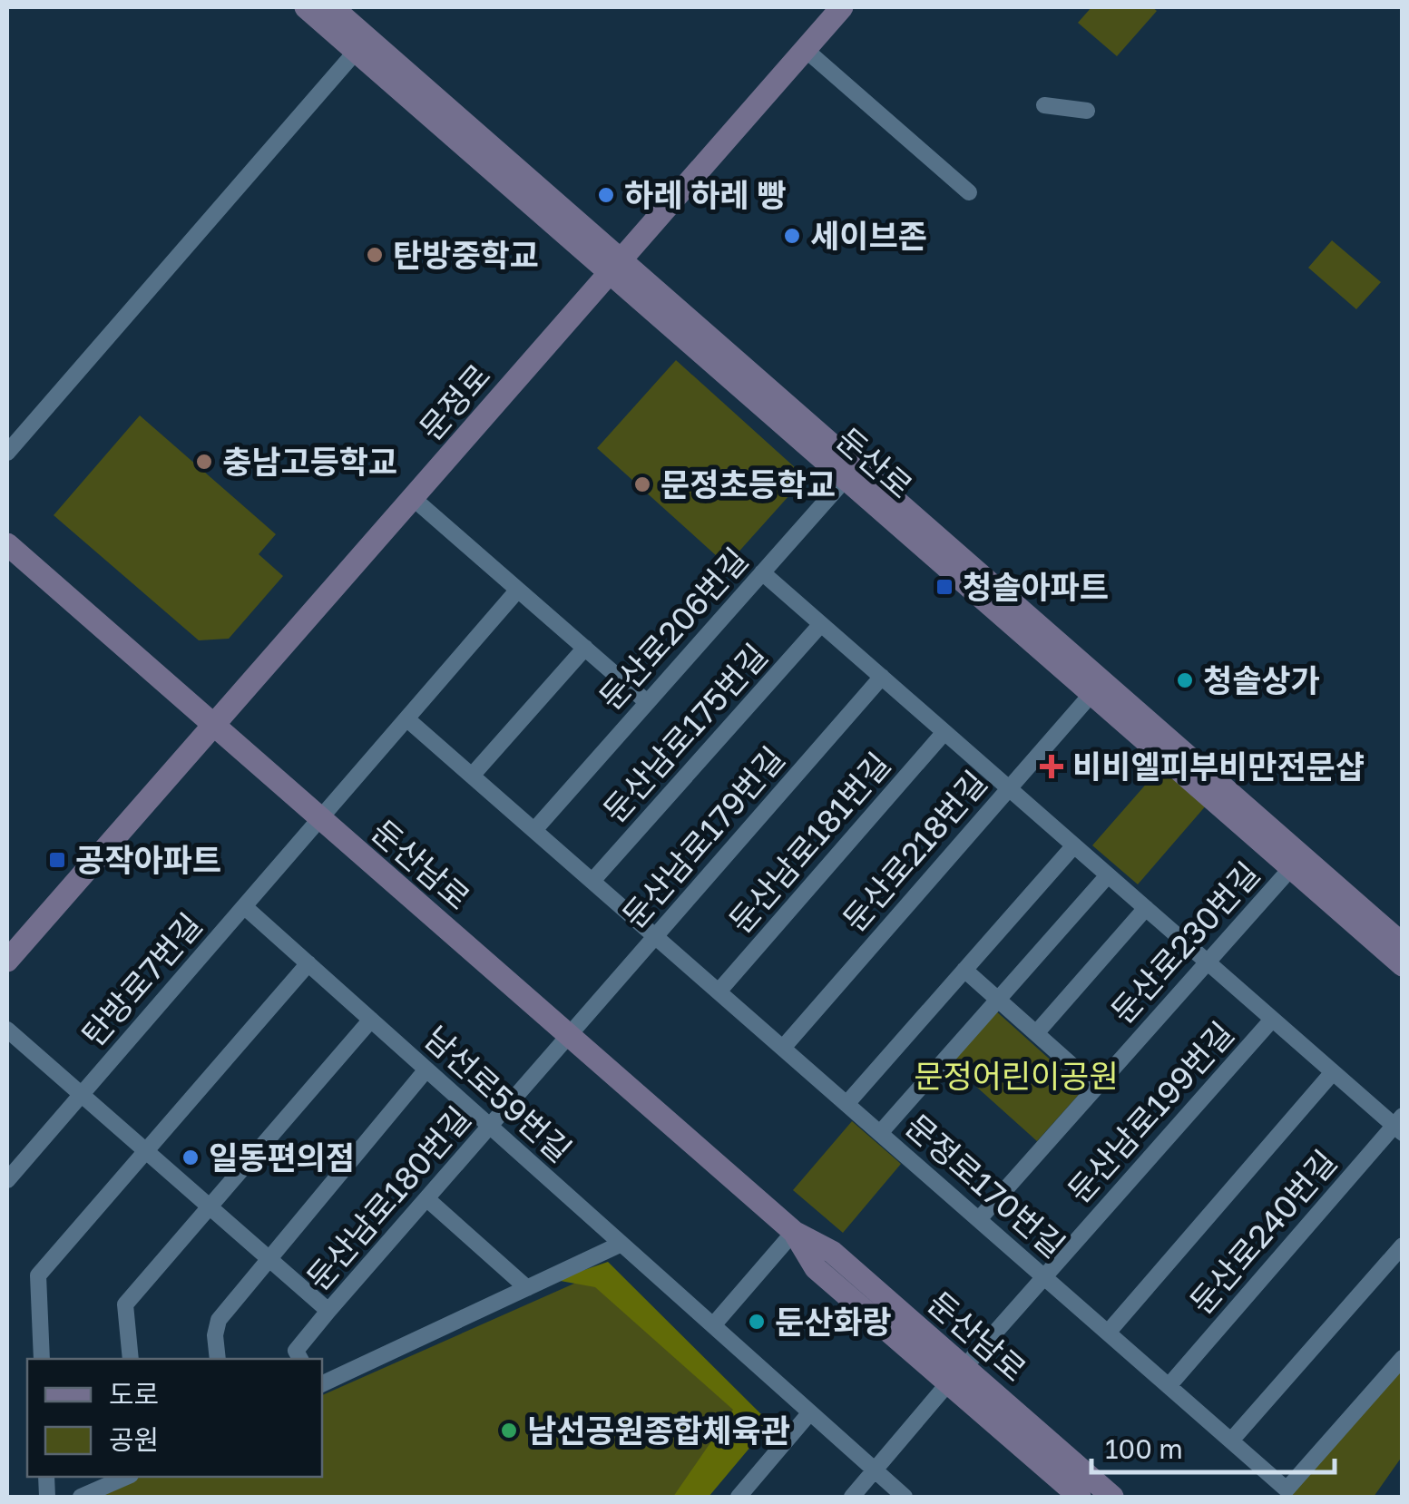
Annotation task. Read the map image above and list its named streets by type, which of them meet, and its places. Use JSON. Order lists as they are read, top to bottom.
{
  "streets": {
    "main road": ["문정로", "둔산로", "둔산남로"],
    "street": [
      "둔산로206번길",
      "둔산남로175번길",
      "둔산남로179번길",
      "둔산남로181번길",
      "둔산로218번길",
      "둔산로230번길",
      "탄방로7번길",
      "남선로59번길",
      "둔산남로199번길",
      "문정로170번길",
      "둔산남로180번길",
      "둔산로240번길"
    ]
  },
  "crossings": [
    ["문정로", "둔산로"],
    ["문정로", "둔산남로"],
    ["둔산로", "둔산로206번길"],
    ["둔산로", "둔산로218번길"],
    ["둔산로", "둔산로230번길"],
    ["둔산로206번길", "문정로170번길"],
    ["둔산남로175번길", "문정로170번길"],
    ["둔산남로179번길", "둔산남로"],
    ["둔산남로179번길", "문정로170번길"],
    ["둔산남로179번길", "둔산남로180번길"],
    ["둔산남로181번길", "문정로170번길"],
    ["둔산로218번길", "문정로170번길"],
    ["둔산남로", "탄방로7번길"],
    ["둔산남로", "둔산남로199번길"],
    ["둔산남로", "둔산남로180번길"],
    ["둔산로230번길", "문정로170번길"],
    ["탄방로7번길", "남선로59번길"],
    ["탄방로7번길", "문정로170번길"],
    ["남선로59번길", "둔산남로199번길"],
    ["남선로59번길", "둔산남로180번길"],
    ["둔산남로199번길", "문정로170번길"],
    ["문정로170번길", "둔산로240번길"]
  ],
  "parks": ["문정어린이공원"],
  "places": {
    "other": [
      "하레 하레 빵",
      "세이브존",
      "탄방중학교",
      "충남고등학교",
      "문정초등학교",
      "청솔상가",
      "일동편의점",
      "둔산화랑",
      "남선공원종합체육관"
    ],
    "transit": ["청솔아파트", "공작아파트"],
    "health": ["비비엘피부비만전문샵"]
  },
  "legend": ["도로", "공원"],
  "scale_bar": "100 m"
}
